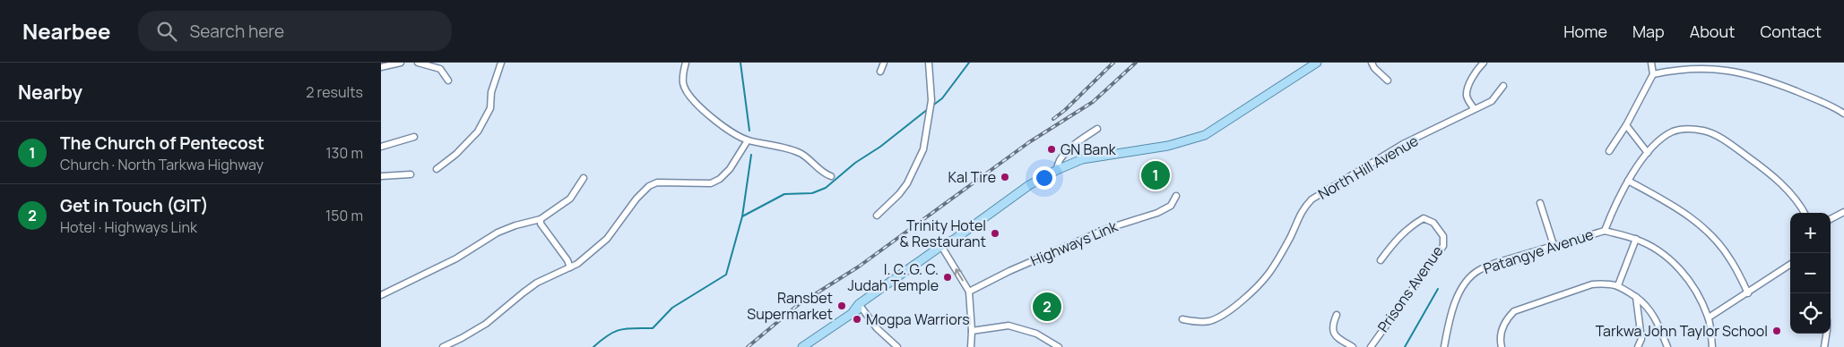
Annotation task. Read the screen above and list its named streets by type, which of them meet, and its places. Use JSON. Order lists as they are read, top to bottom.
{
  "streets": {
    "street": [
      "North Hill Avenue",
      "Highways Link",
      "Patangye Avenue",
      "Prisons Avenue"
    ]
  },
  "places": [
    "GN Bank",
    "Kal Tire",
    "Trinity Hotel & Restaurant",
    "I. C. G. C. Judah Temple",
    "Ransbet Supermarket",
    "Mogpa Warriors",
    "Tarkwa John Taylor School"
  ],
  "page": {
    "header": "Nearbee",
    "search": "Search here",
    "nav": [
      "Home",
      "Map",
      "About",
      "Contact"
    ],
    "heading": ["Nearby", "2 results"],
    "list": [
      {
        "mark": "1",
        "name": "The Church of Pentecost",
        "note": "Church · North Tarkwa Highway",
        "value": "130 m"
      },
      {
        "mark": "2",
        "name": "Get in Touch (GIT)",
        "note": "Hotel · Highways Link",
        "value": "150 m"
      }
    ],
    "pins": ["1", "2"],
    "map_buttons": ["+", "−"]
  }
}
